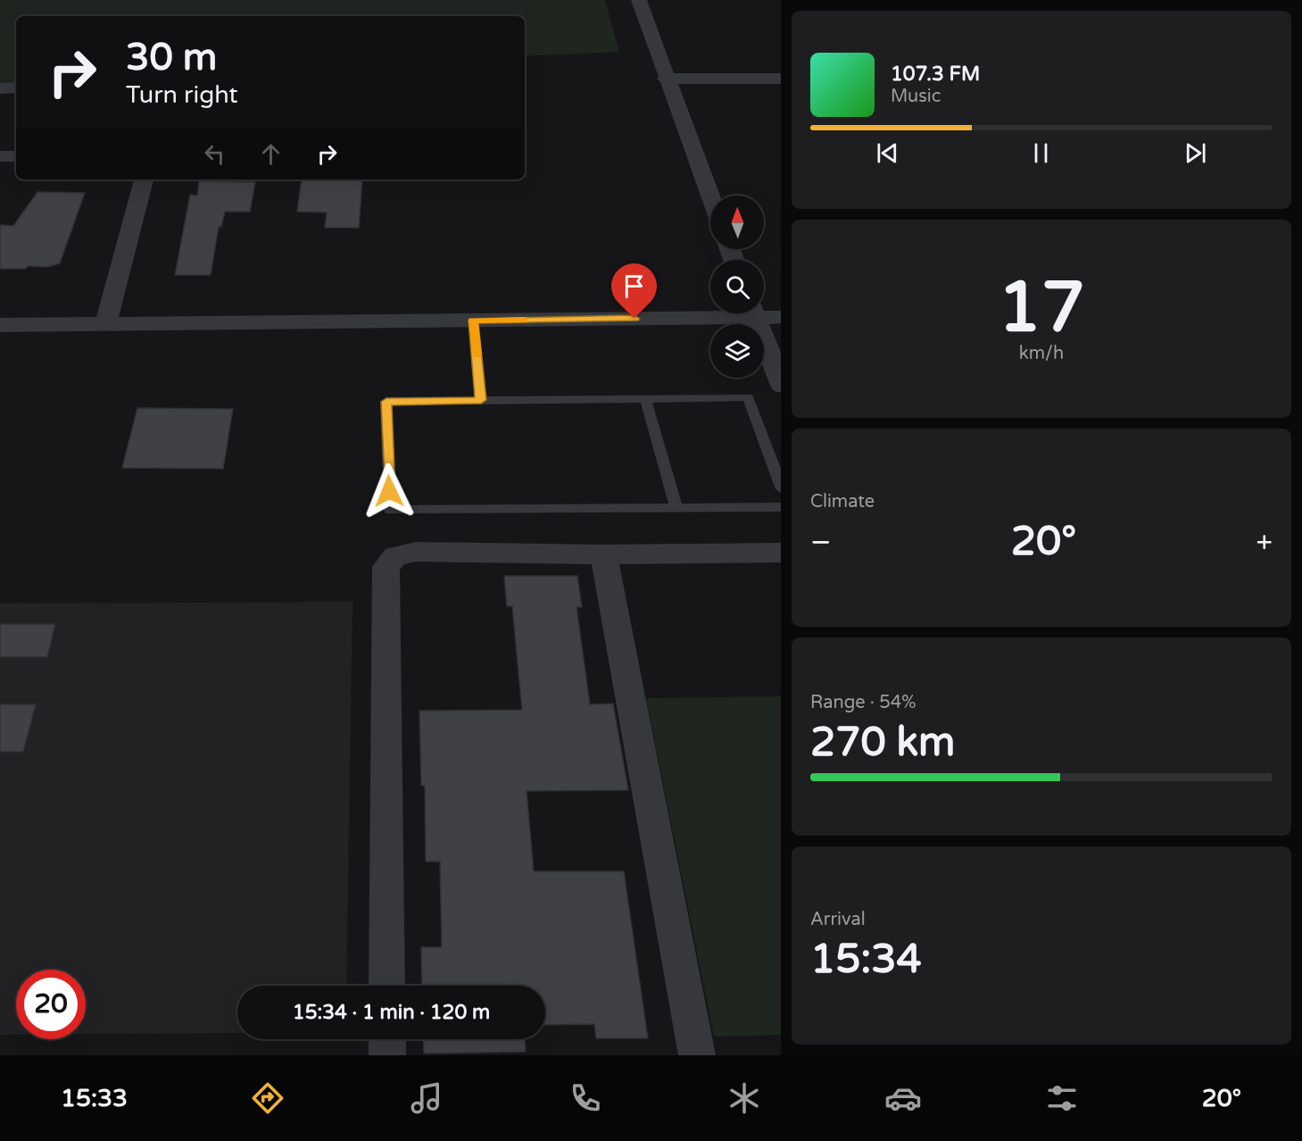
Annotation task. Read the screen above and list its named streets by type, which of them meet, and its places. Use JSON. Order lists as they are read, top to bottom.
{
  "north": "top",
  "page": {
    "turn": ["30 m", "Turn right"],
    "song": ["107.3 FM", "Music"],
    "tile": [
      ["17", "km/h"],
      "Climate",
      ["Range · 54%", "270 km"],
      ["Arrival", "15:34"]
    ],
    "heat": ["−", "20°", "+"],
    "limit": "20",
    "trip": "15:34 · 1 min · 120 m",
    "tabs": ["15:33", "20°"]
  }
}
